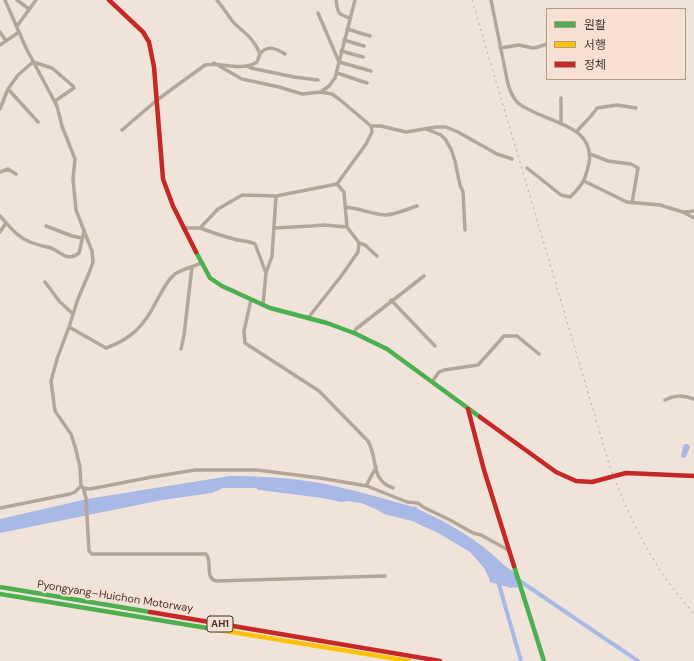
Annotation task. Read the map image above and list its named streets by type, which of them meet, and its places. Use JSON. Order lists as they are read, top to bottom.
{
  "streets": {
    "main road": ["Pyongyang–Huichon Motorway", "AH1"]
  },
  "legend": ["원활", "서행", "정체"]
}
